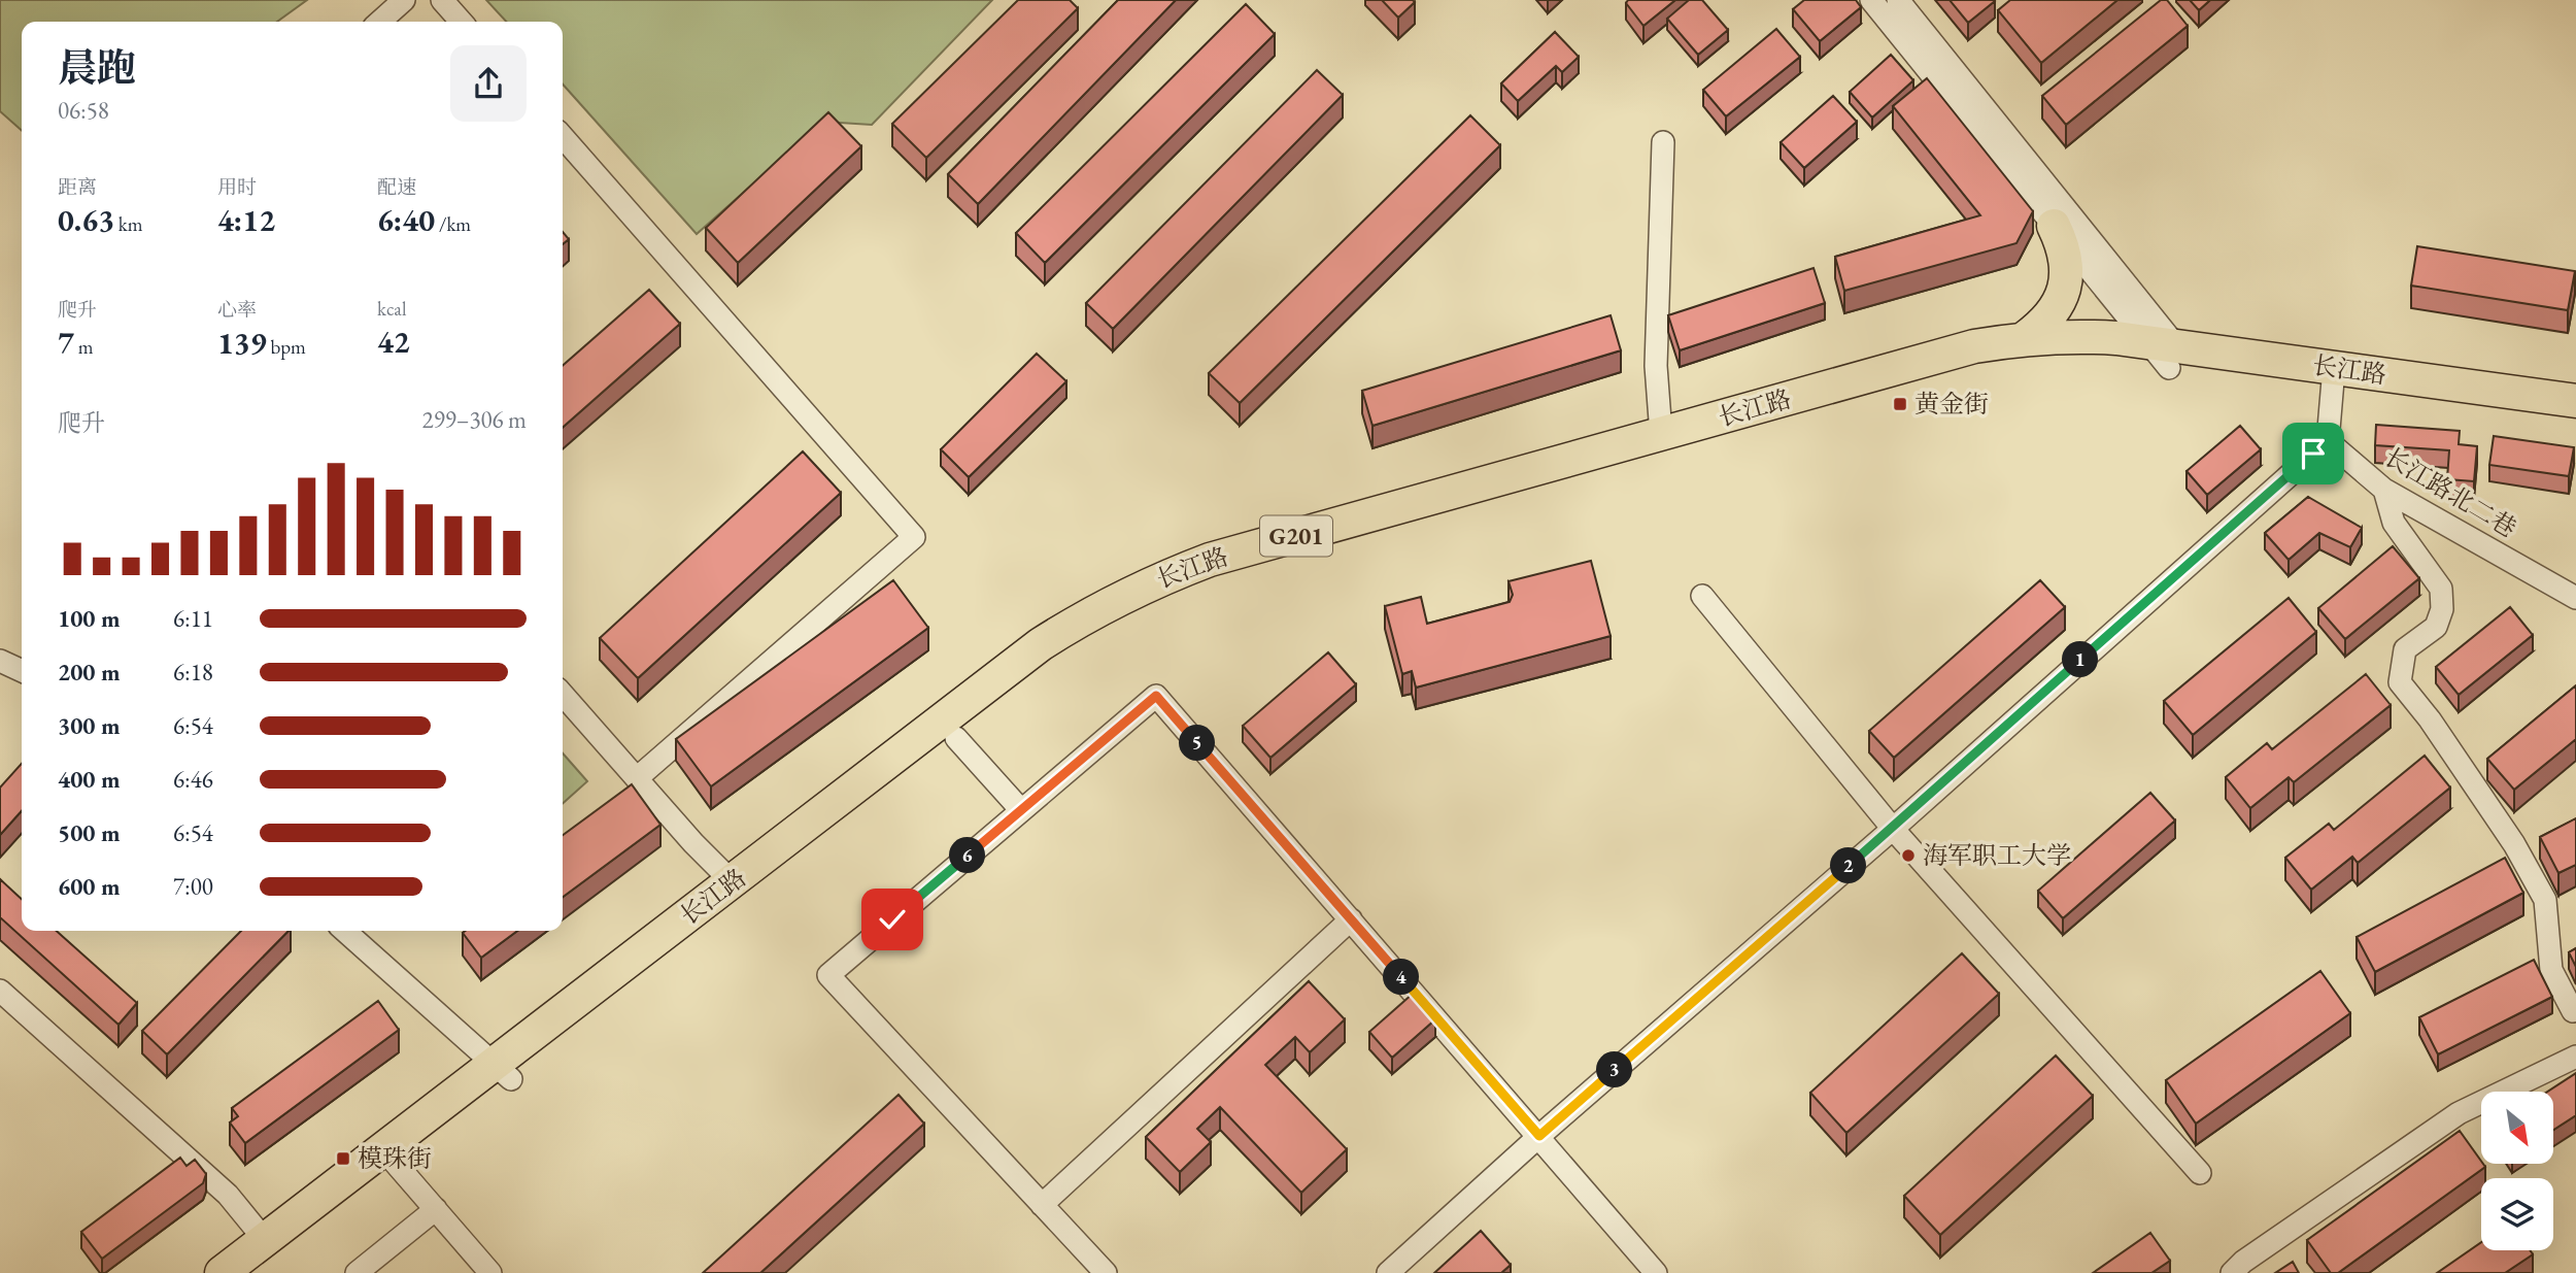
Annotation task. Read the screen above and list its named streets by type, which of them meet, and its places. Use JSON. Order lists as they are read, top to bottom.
{
  "streets": {
    "highway": ["长江路", "G201"],
    "street": ["长江路北二巷"]
  },
  "places": {
    "transit": ["黄金街", "模珠街"],
    "other": ["海军职工大学"]
  },
  "north": "bottom right",
  "page": {
    "heading": ["晨跑", "06:58"],
    "stats": [
      ["距离", "0.63 km"],
      ["用时", "4:12"],
      ["配速", "6:40 /km"],
      ["爬升", "7 m"],
      ["心率", "139 bpm"],
      ["kcal", "42"]
    ],
    "chart": ["爬升", "299–306 m"],
    "list": [
      {
        "name": "100 m",
        "note": "6:11"
      },
      {
        "name": "200 m",
        "note": "6:18"
      },
      {
        "name": "300 m",
        "note": "6:54"
      },
      {
        "name": "400 m",
        "note": "6:46"
      },
      {
        "name": "500 m",
        "note": "6:54"
      },
      {
        "name": "600 m",
        "note": "7:00"
      }
    ],
    "pins": [
      "1",
      "5",
      "6",
      "2",
      "4",
      "3"
    ]
  }
}
